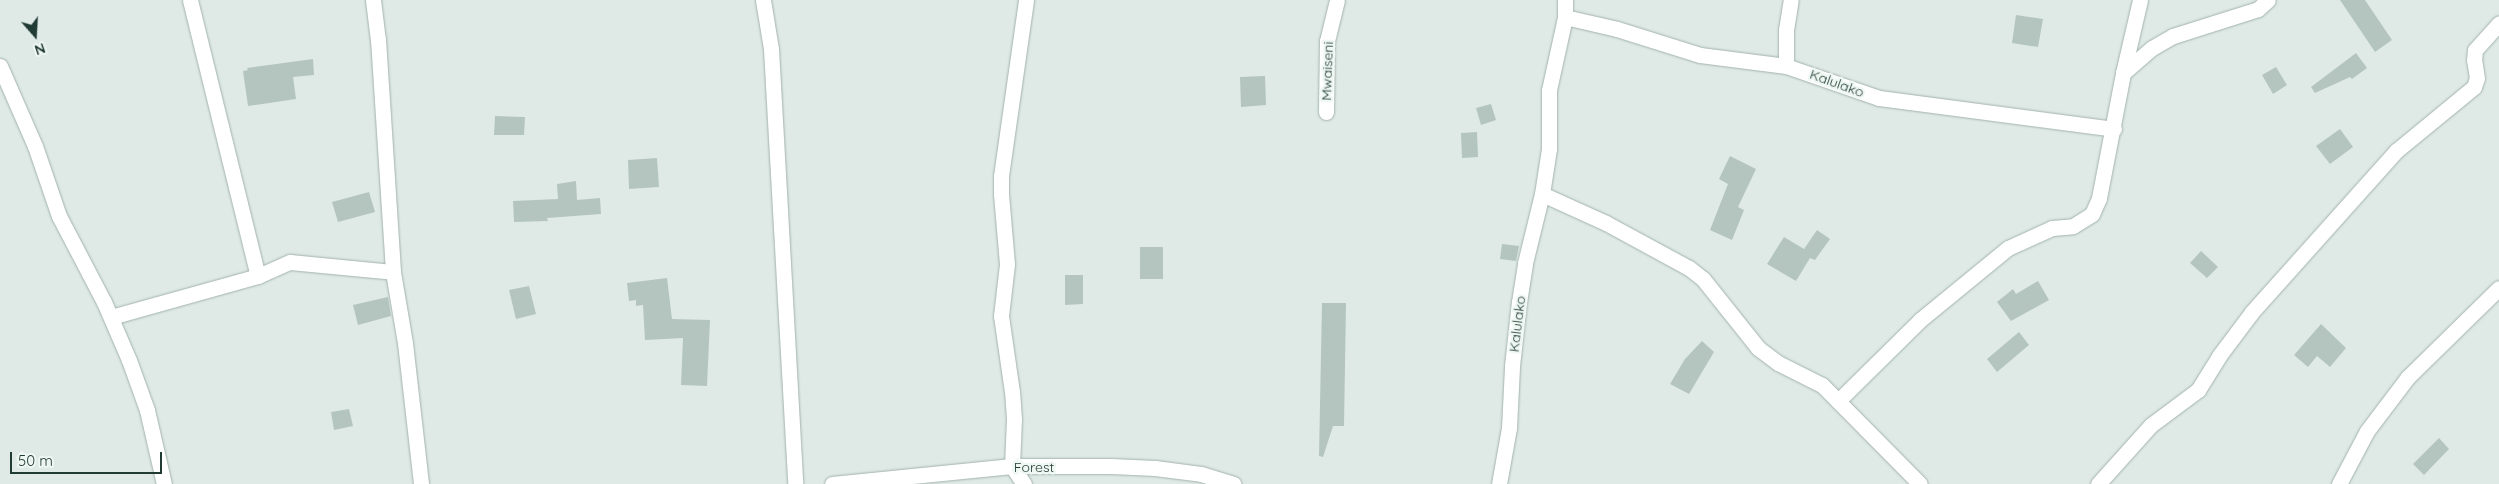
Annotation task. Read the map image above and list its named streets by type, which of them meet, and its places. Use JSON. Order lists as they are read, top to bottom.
{
  "streets": {
    "street": ["Mwaiseni", "Kalulako", "Forest"]
  },
  "scale_bar": "50 m",
  "north": "bottom"
}
